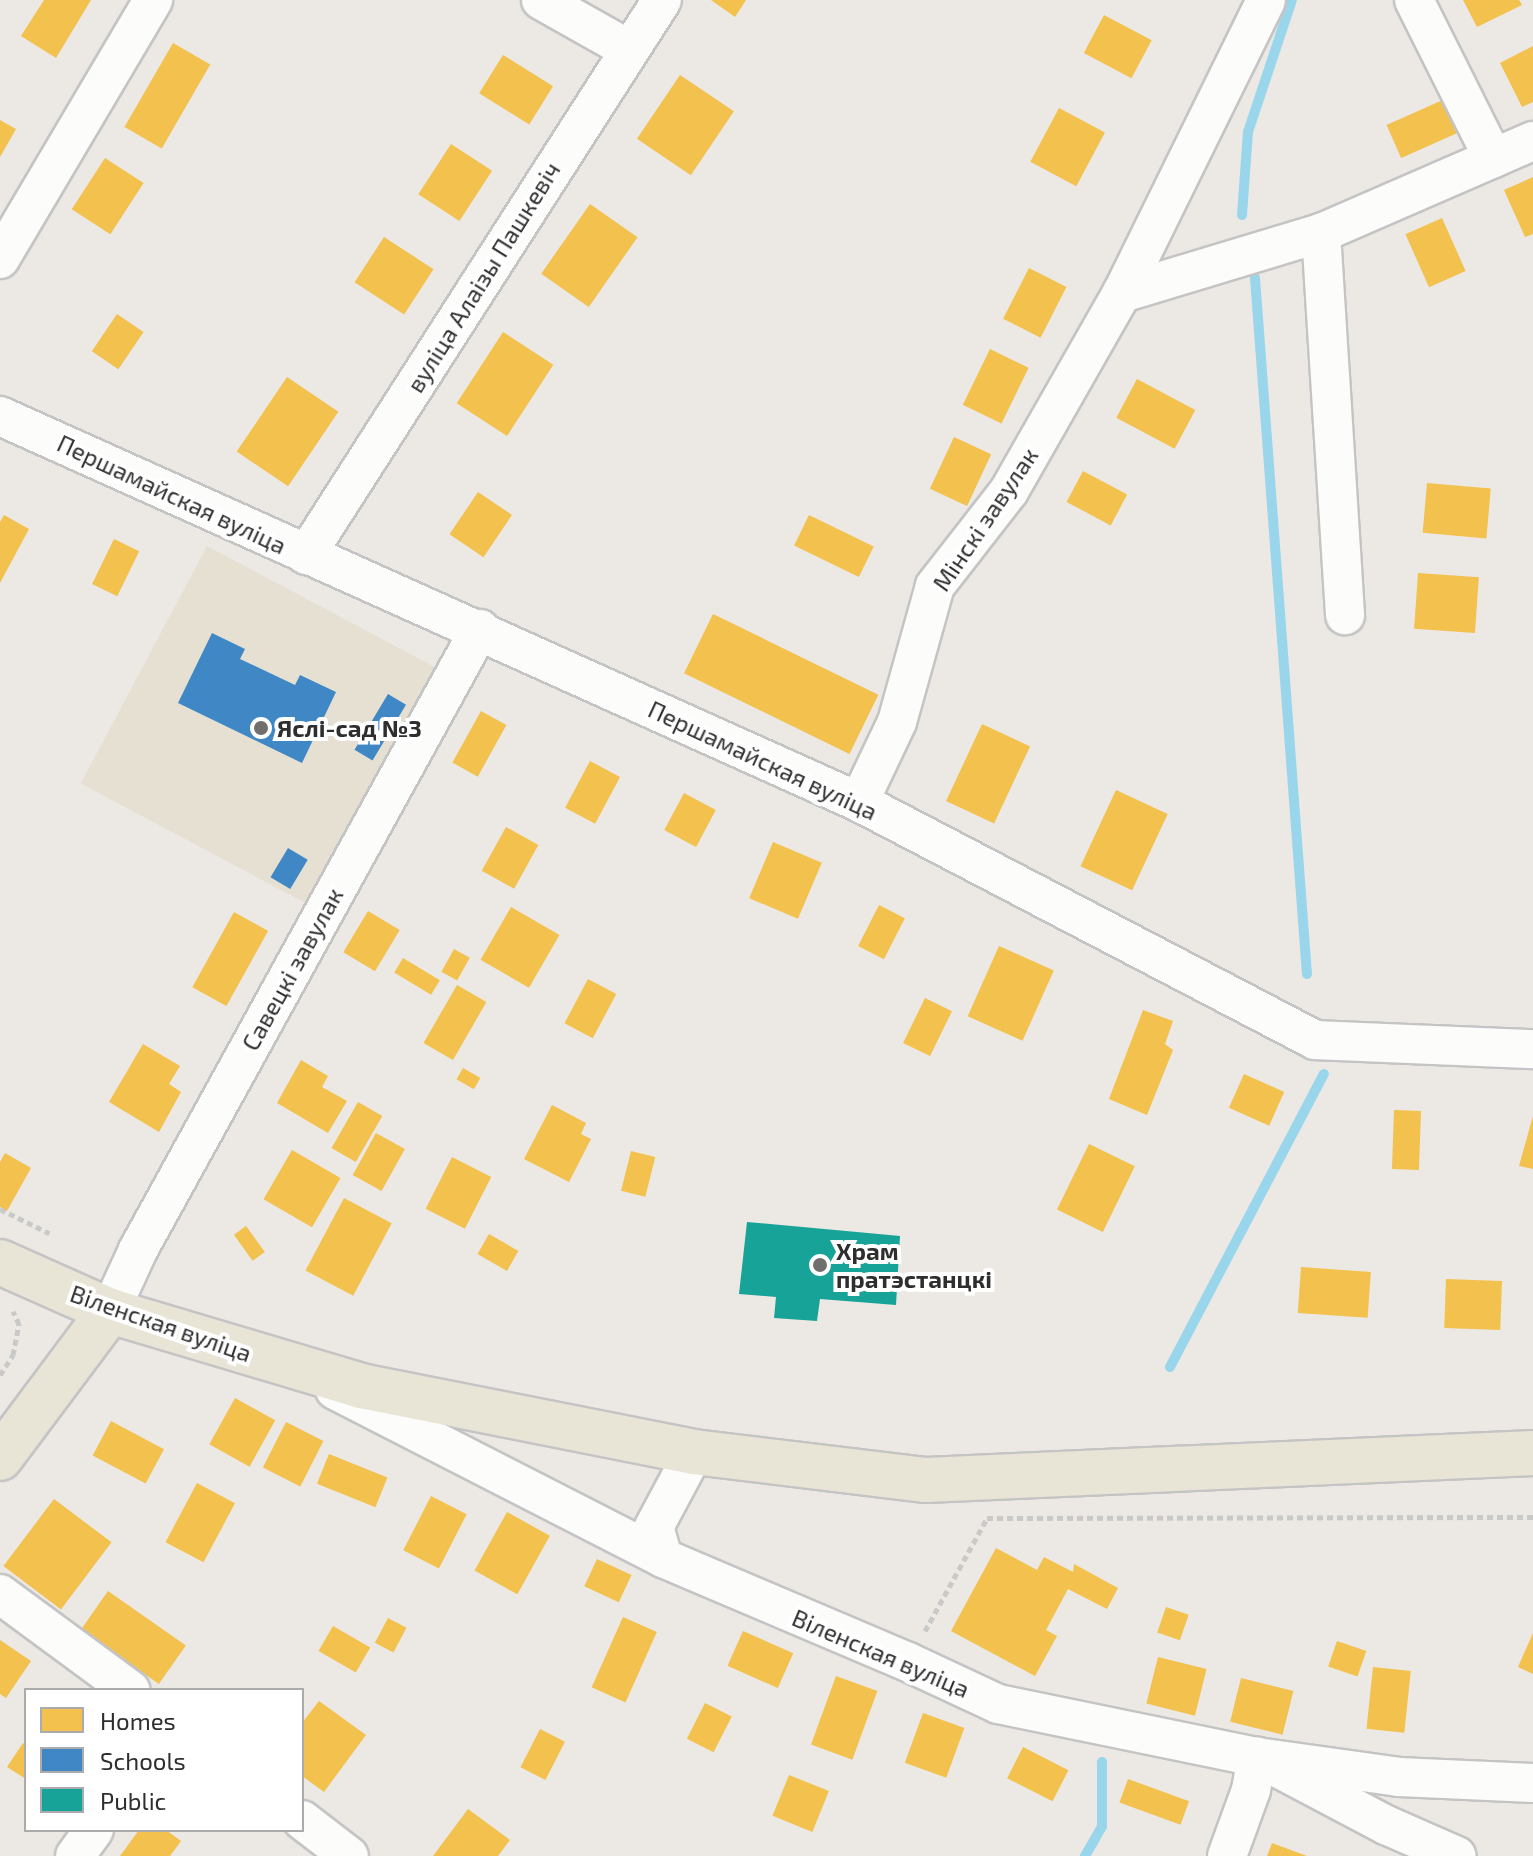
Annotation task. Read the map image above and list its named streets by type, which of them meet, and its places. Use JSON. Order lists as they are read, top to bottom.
{
  "streets": {
    "main road": ["Віленская вуліца"],
    "street": [
      "вуліца Алаізы Пашкевіч",
      "Першамайская вуліца",
      "Мінскі завулак",
      "Савецкі завулак"
    ]
  },
  "crossings": [
    ["вуліца Алаізы Пашкевіч", "Першамайская вуліца"],
    ["Першамайская вуліца", "Мінскі завулак"],
    ["Першамайская вуліца", "Савецкі завулак"],
    ["Савецкі завулак", "Віленская вуліца"]
  ],
  "places": ["Яслі-сад №3", "Храм пратэстанцкі"],
  "legend": ["Homes", "Schools", "Public"]
}
